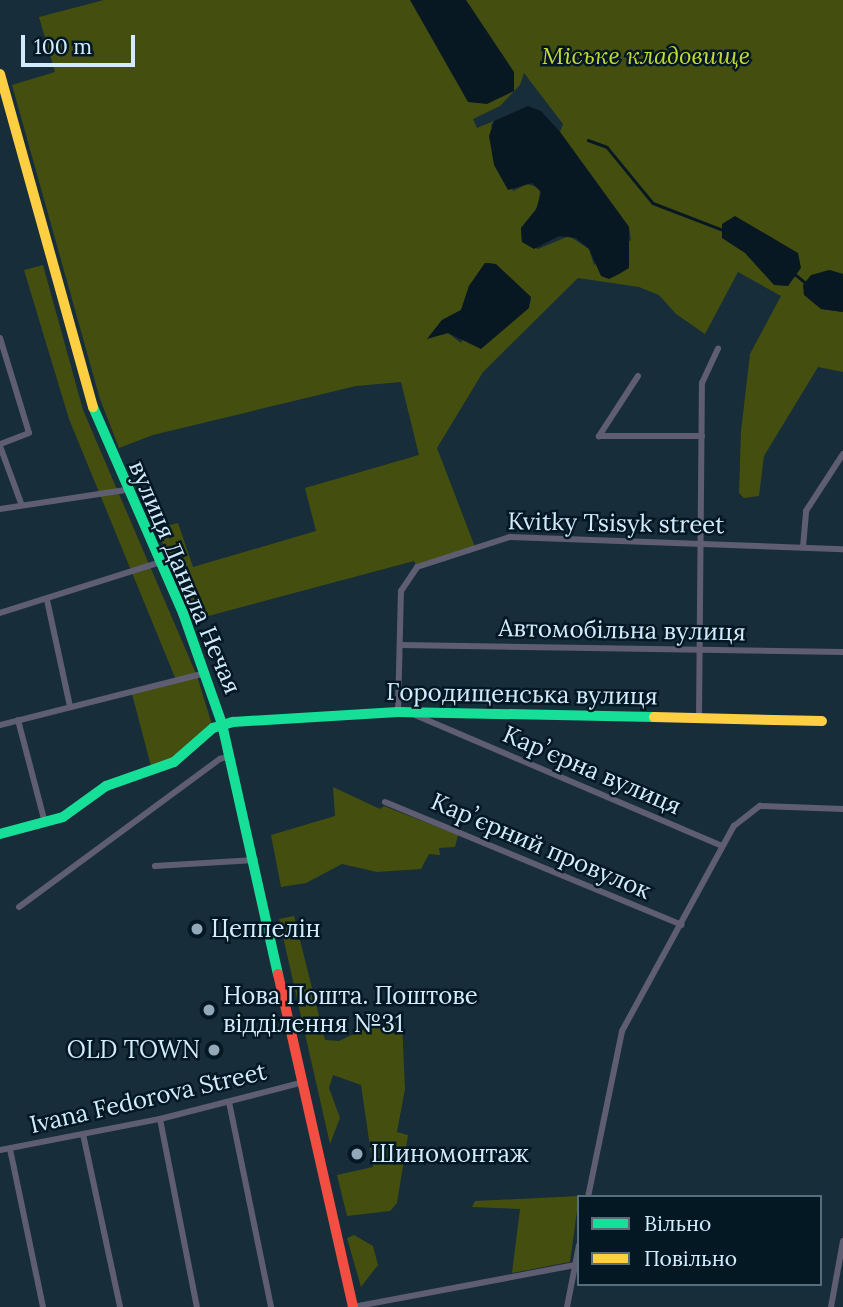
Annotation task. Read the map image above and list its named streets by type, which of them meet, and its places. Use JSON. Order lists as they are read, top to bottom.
{
  "streets": {
    "main road": ["вулиця Данила Нечая", "Городищенська вулиця"],
    "street": [
      "Kvitky Tsisyk street",
      "Автомобільна вулиця",
      "Карʼєрна вулиця",
      "Карʼєрний провулок",
      "Ivana Fedorova Street"
    ]
  },
  "crossings": [
    ["Kvitky Tsisyk street", "Автомобільна вулиця"],
    ["Kvitky Tsisyk street", "Городищенська вулиця"],
    ["Kvitky Tsisyk street", "Карʼєрна вулиця"],
    ["вулиця Данила Нечая", "Городищенська вулиця"],
    ["вулиця Данила Нечая", "Ivana Fedorova Street"],
    ["Городищенська вулиця", "Карʼєрна вулиця"]
  ],
  "parks": ["Міське кладовище"],
  "places": [
    "Цеппелін",
    "Нова Пошта. Поштове відділення №31",
    "OLD TOWN",
    "Шиномонтаж"
  ],
  "legend": ["Вільно", "Повільно"],
  "scale_bar": "100 m"
}
